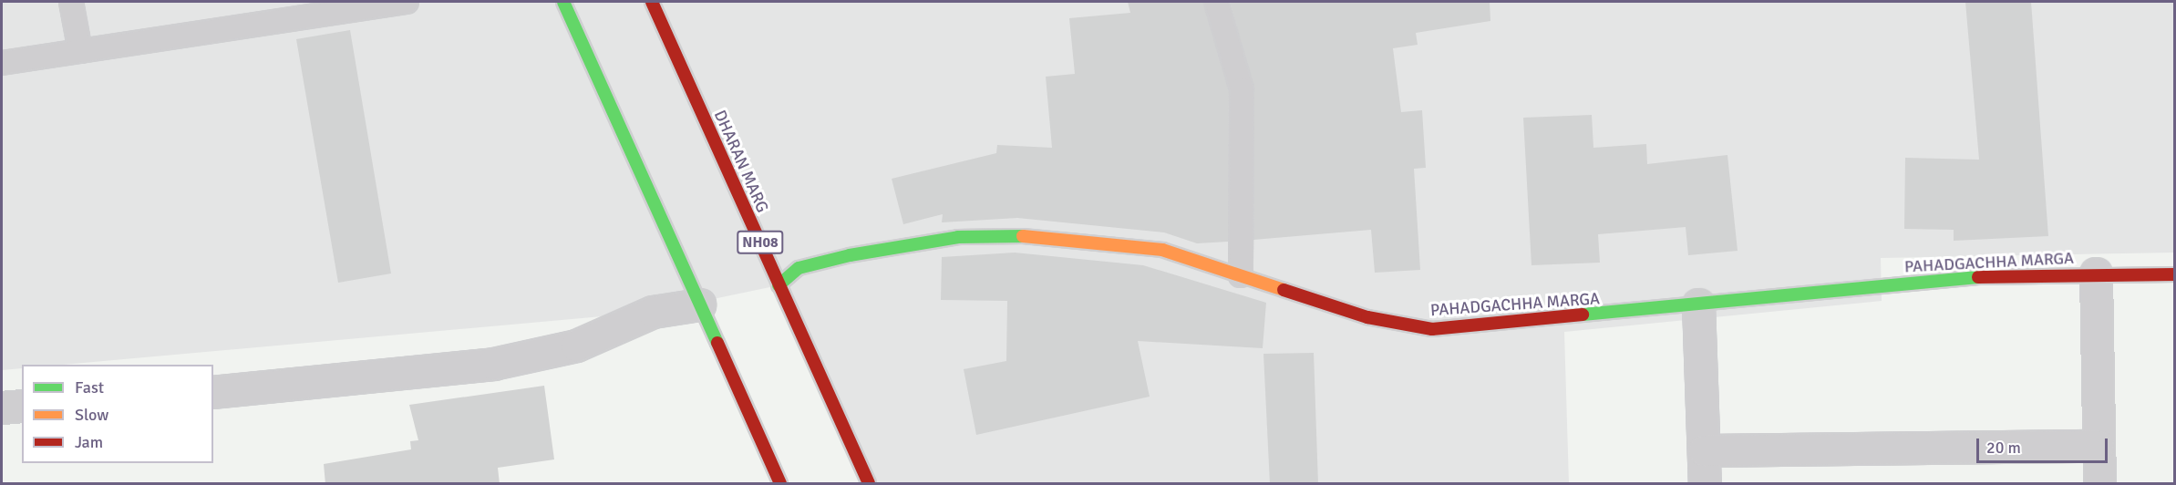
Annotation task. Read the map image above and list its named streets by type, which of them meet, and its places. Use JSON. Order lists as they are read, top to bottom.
{
  "streets": {
    "street": ["DHARAN MARG", "NH08", "PAHADGACHHA MARGA"]
  },
  "crossings": [
    ["DHARAN MARG", "PAHADGACHHA MARGA"]
  ],
  "legend": ["Fast", "Slow", "Jam"],
  "scale_bar": "20 m"
}
